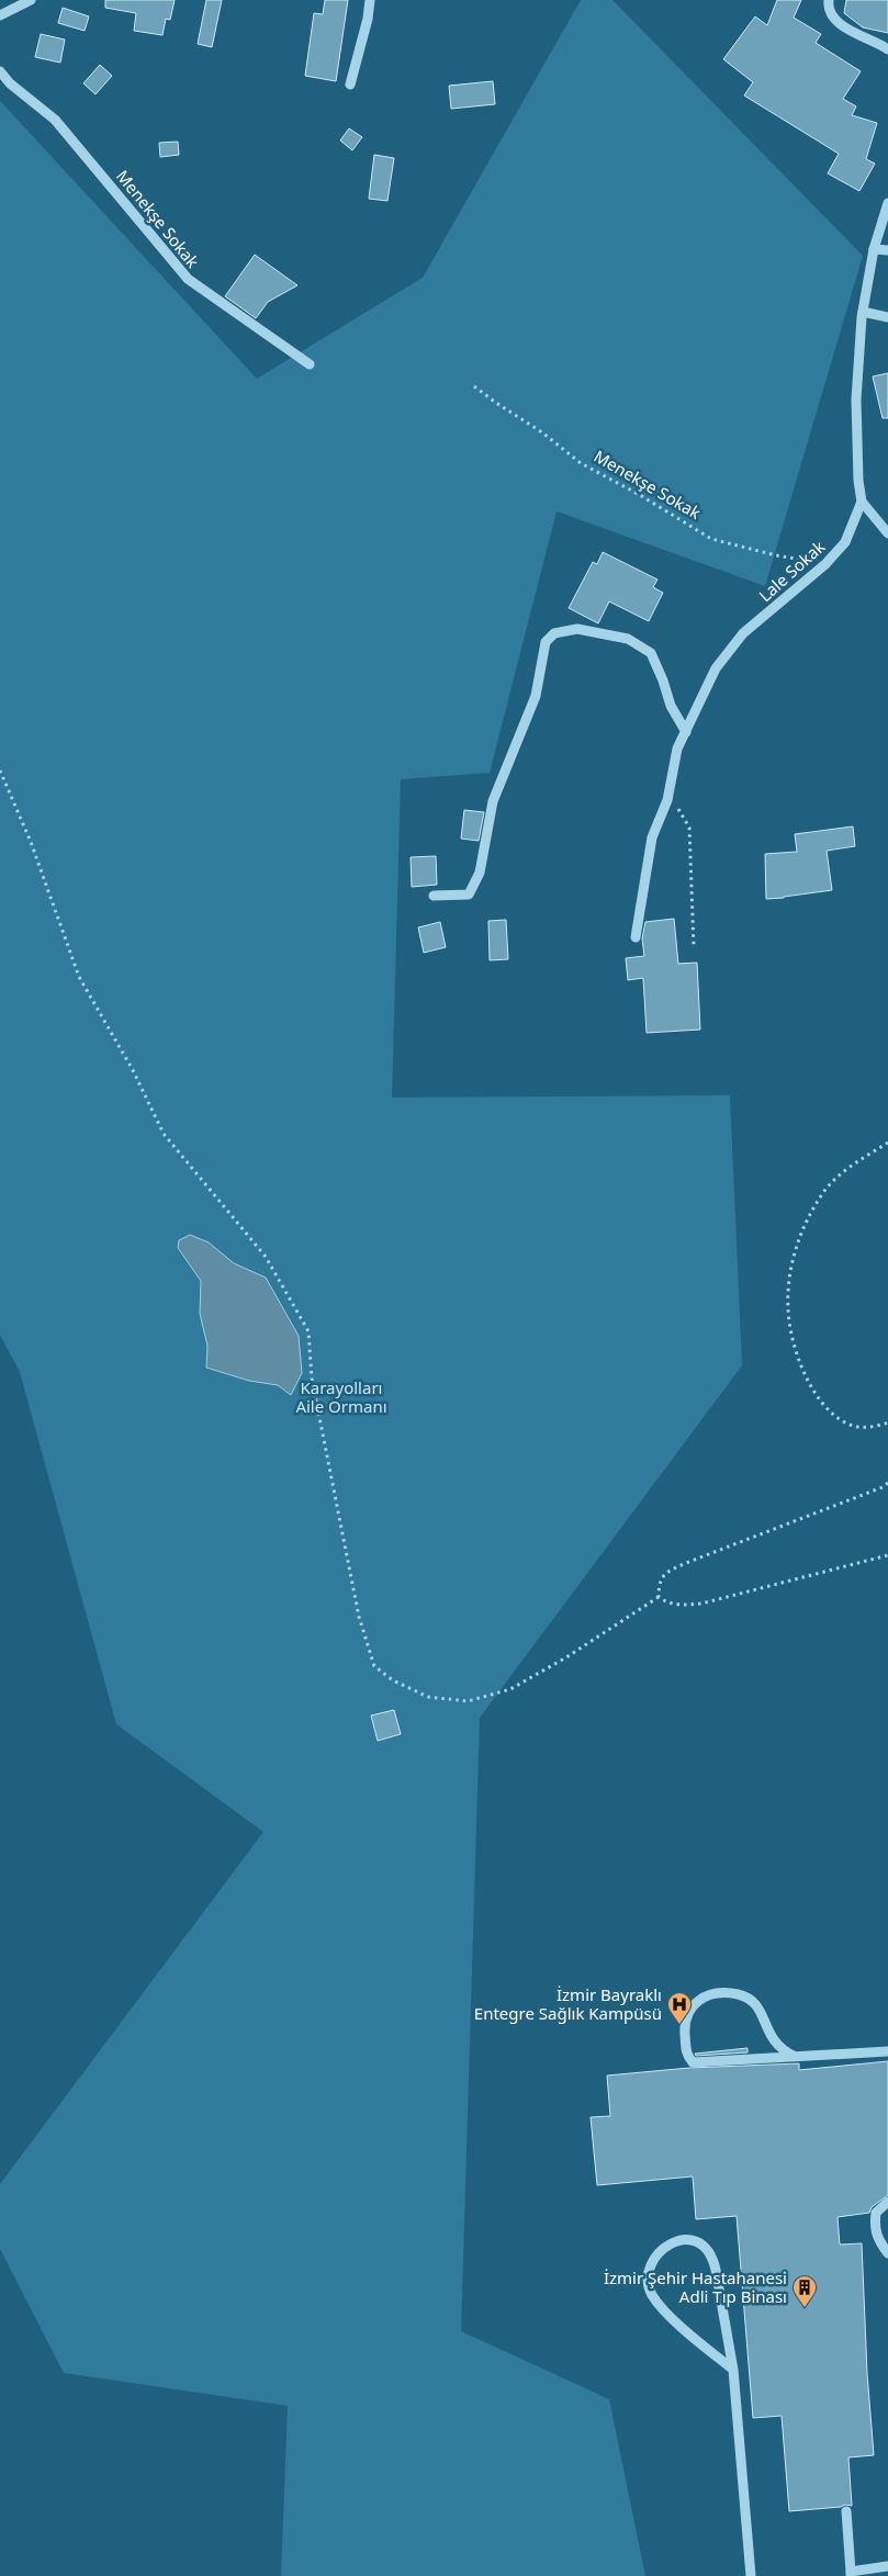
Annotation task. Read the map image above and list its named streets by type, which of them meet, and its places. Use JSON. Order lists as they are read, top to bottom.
{
  "streets": {
    "street": ["Menekşe Sokak", "Lale Sokak"]
  },
  "crossings": [
    ["Menekşe Sokak", "Lale Sokak"]
  ],
  "parks": ["Karayolları Aile Ormanı"],
  "places": {
    "hospital": ["İzmir Bayraklı Entegre Sağlık Kampüsü"],
    "building": ["İzmir Şehir Hastahanesi Adli Tıp Binası"]
  }
}
